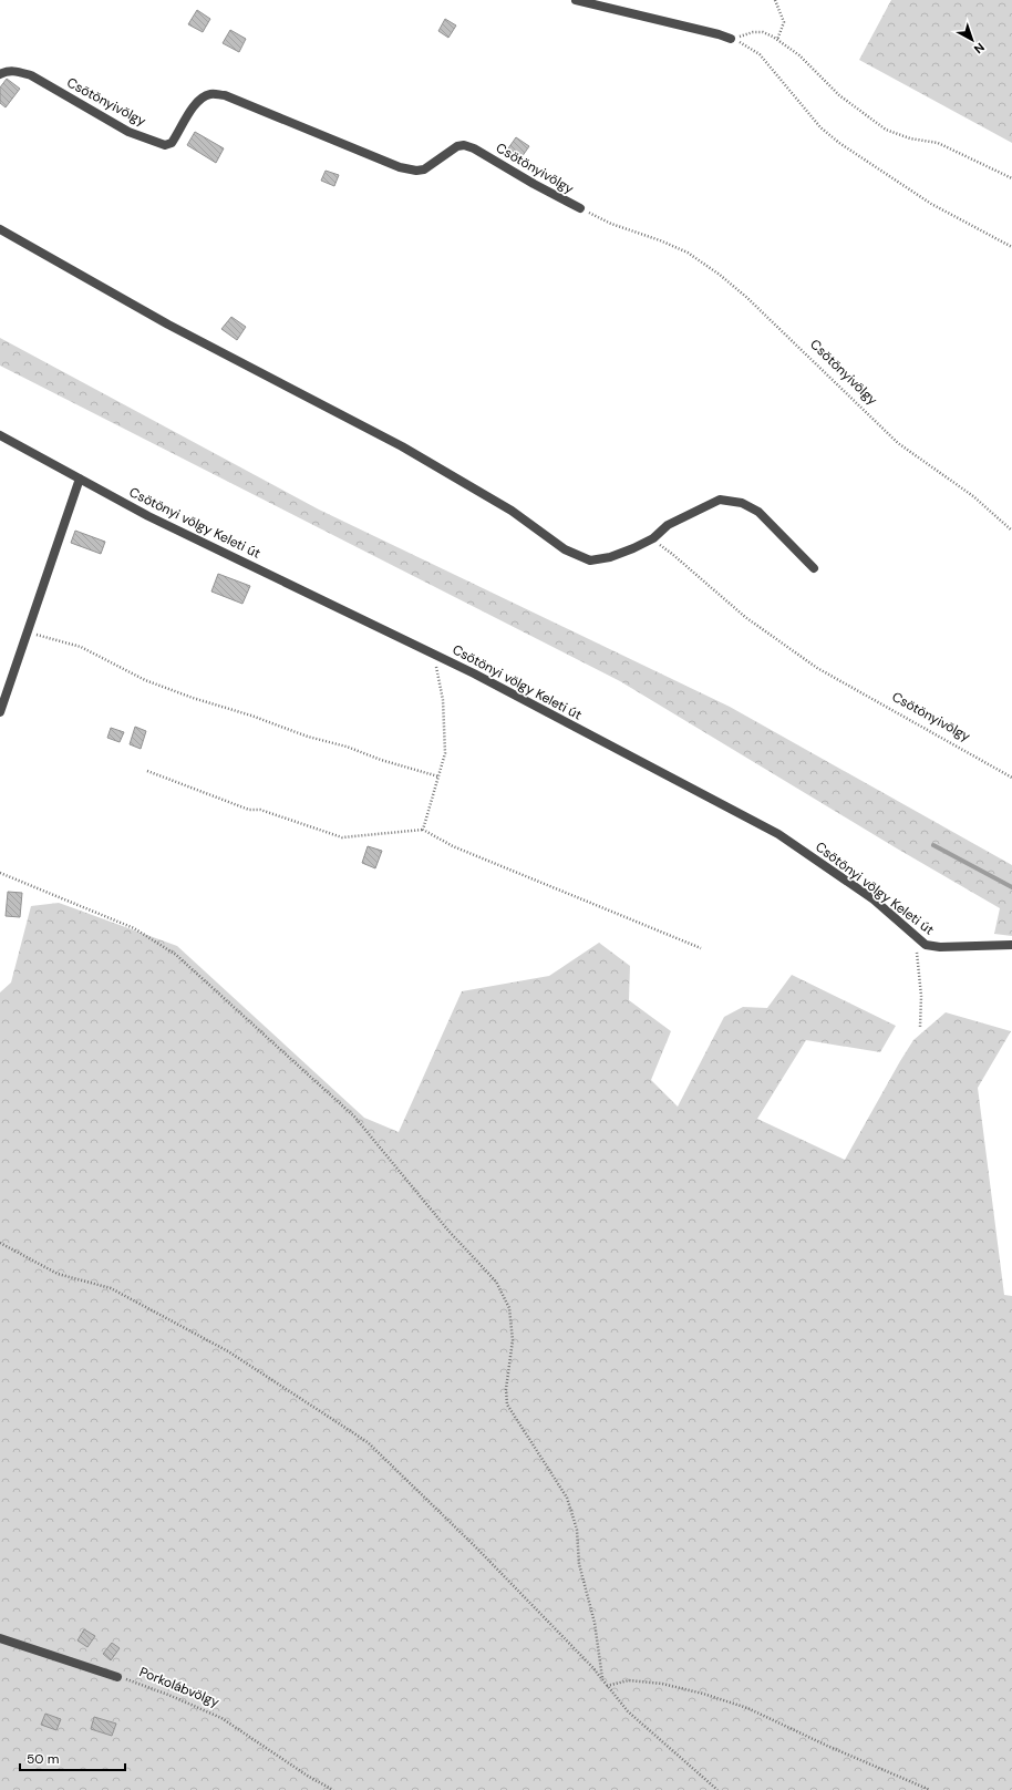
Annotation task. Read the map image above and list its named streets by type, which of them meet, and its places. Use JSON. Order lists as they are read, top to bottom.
{
  "streets": {
    "street": ["Csötönyivölgy", "Csötönyi völgy Keleti út"],
    "path": ["Porkolábvölgy"]
  },
  "scale_bar": "50 m",
  "north": "bottom right"
}
